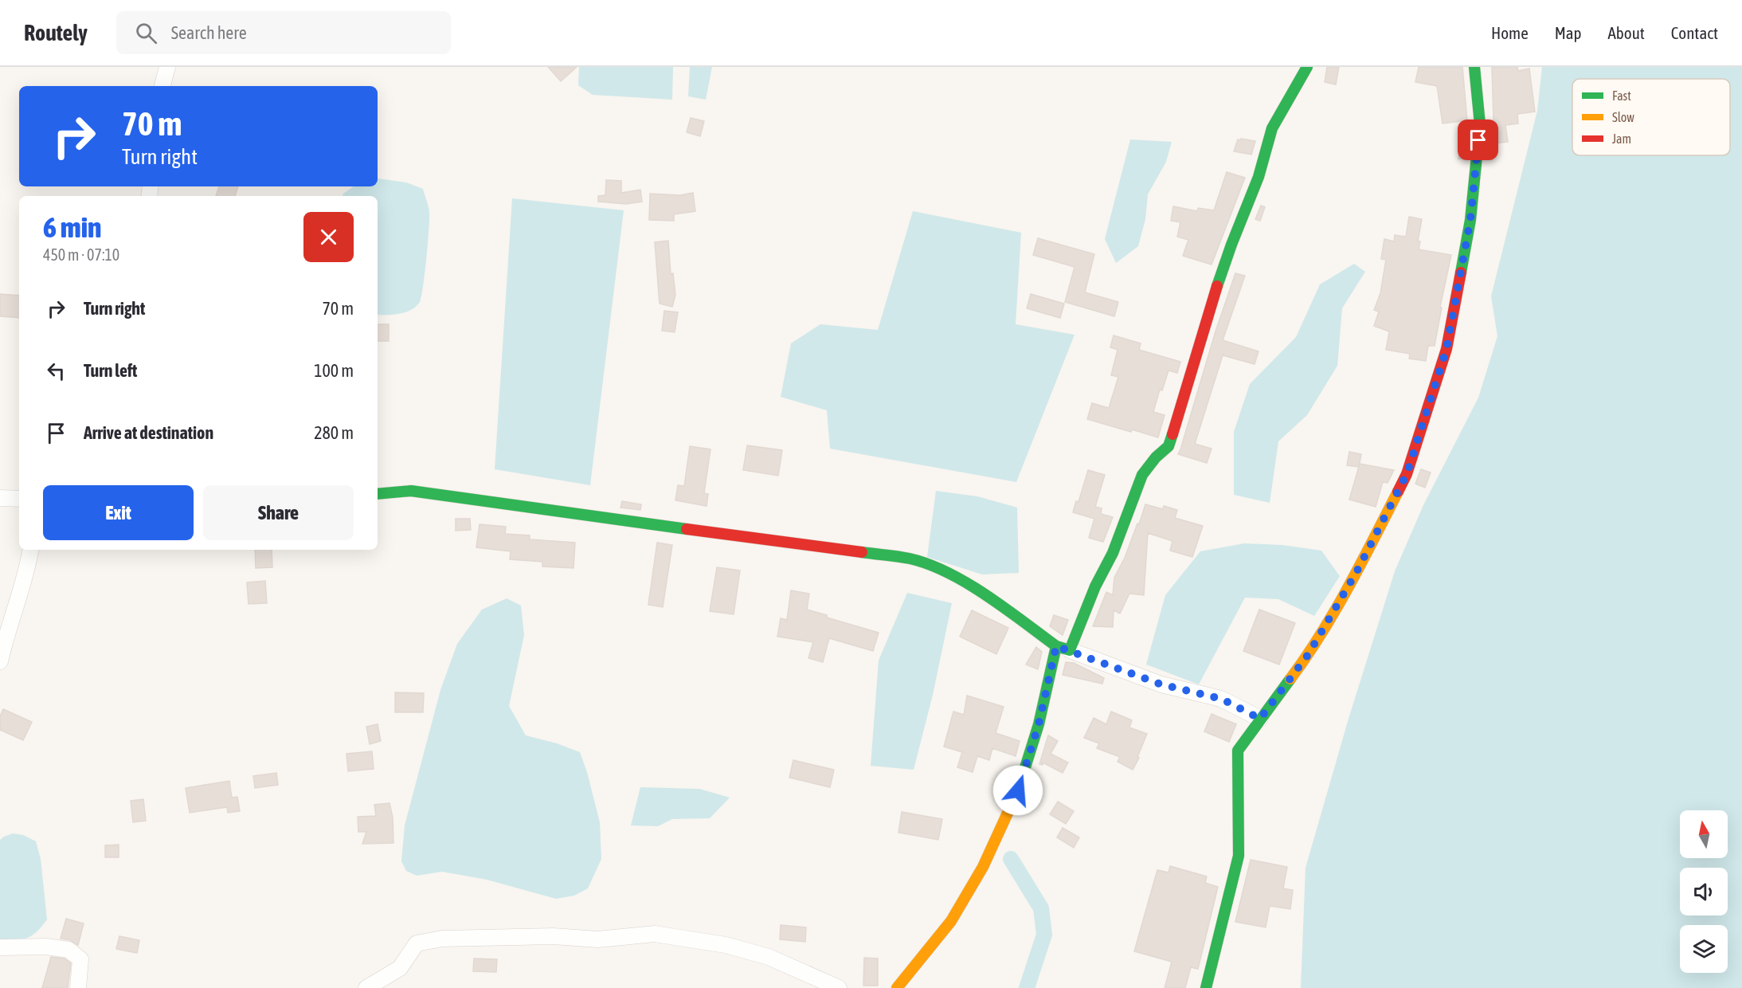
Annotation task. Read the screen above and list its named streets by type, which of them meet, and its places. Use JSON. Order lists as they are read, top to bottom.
{
  "legend": ["Fast", "Slow", "Jam"],
  "north": "top",
  "page": {
    "header": "Routely",
    "search": "Search here",
    "nav": [
      "Home",
      "Map",
      "About",
      "Contact"
    ],
    "turn": ["70 m", "Turn right"],
    "heading": ["6 min", "450 m · 07:10"],
    "list": [
      {
        "name": "Turn right",
        "value": "70 m"
      },
      {
        "name": "Turn left",
        "value": "100 m"
      },
      {
        "name": "Arrive at destination",
        "value": "280 m"
      }
    ],
    "buttons": ["Exit", "Share"]
  }
}
